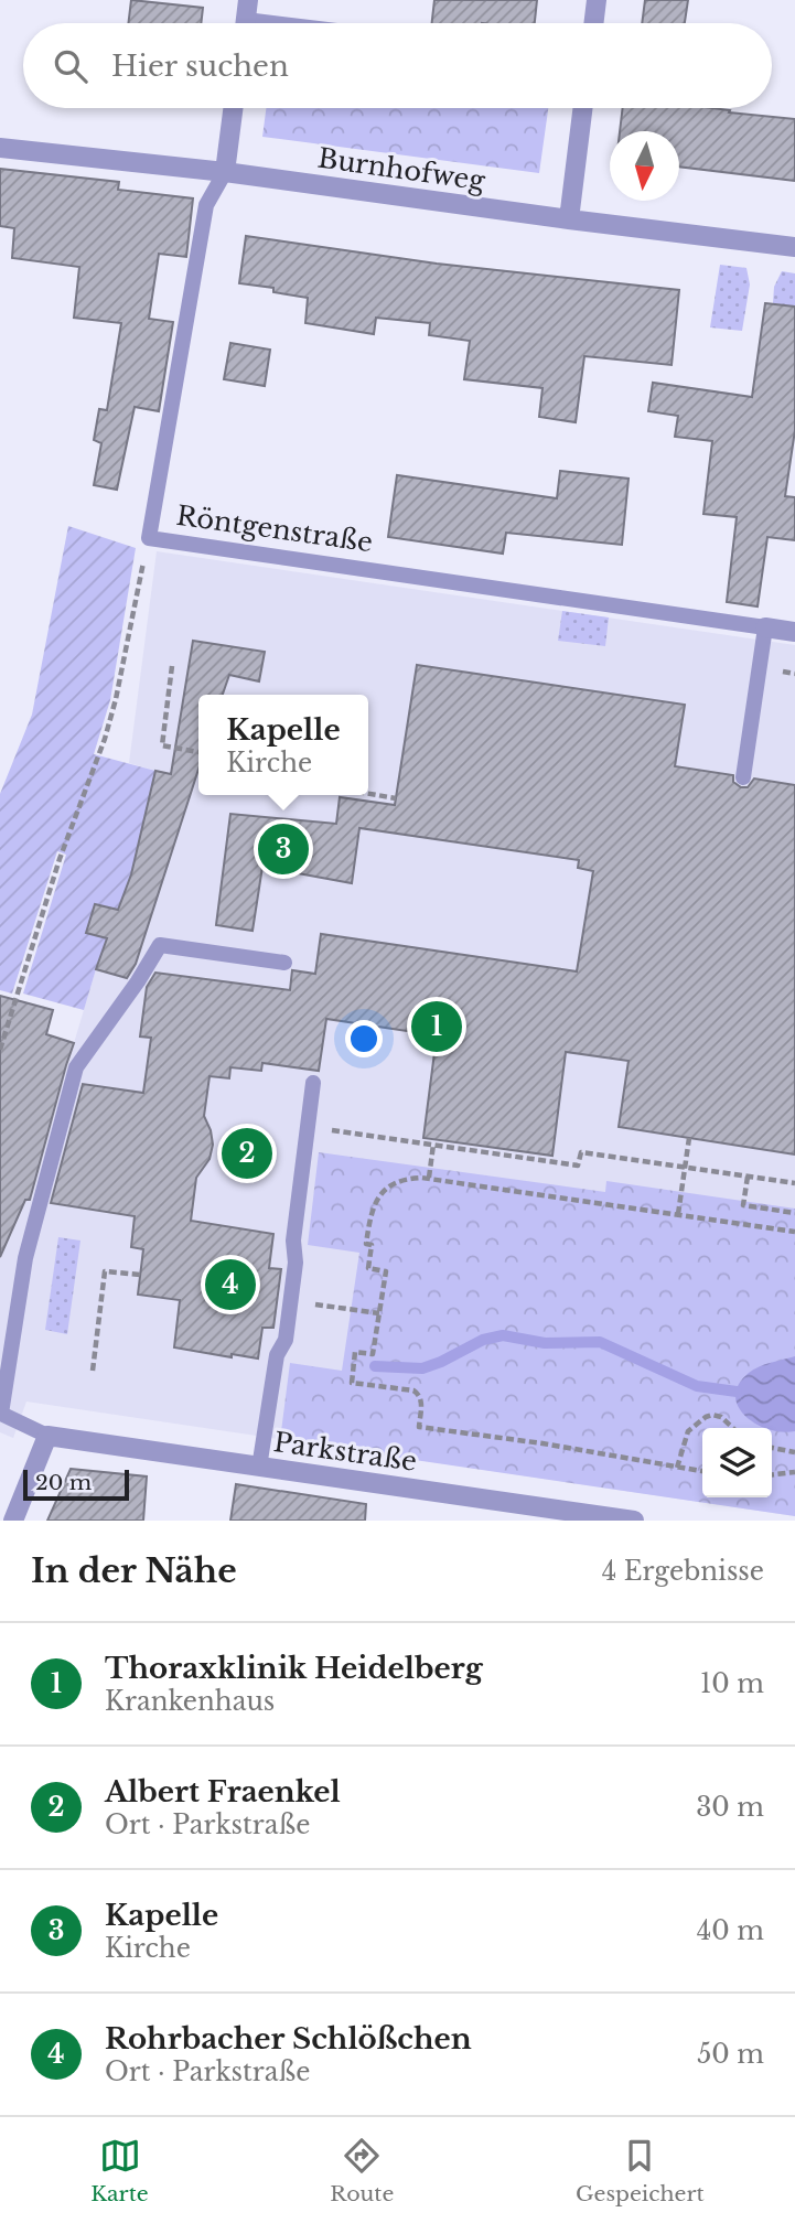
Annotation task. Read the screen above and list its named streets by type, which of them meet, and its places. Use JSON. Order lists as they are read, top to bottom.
{
  "streets": {
    "street": ["Burnhofweg", "Röntgenstraße", "Parkstraße"]
  },
  "crossings": [
    ["Burnhofweg", "Röntgenstraße"]
  ],
  "scale_bar": "20 m",
  "north": "bottom",
  "page": {
    "search": "Hier suchen",
    "popup": ["Kapelle", "Kirche"],
    "pins": [
      "3",
      "1",
      "2",
      "4"
    ],
    "scale": "20 m",
    "heading": ["In der Nähe", "4 Ergebnisse"],
    "list": [
      {
        "mark": "1",
        "name": "Thoraxklinik Heidelberg",
        "note": "Krankenhaus",
        "value": "10 m"
      },
      {
        "mark": "2",
        "name": "Albert Fraenkel",
        "note": "Ort · Parkstraße",
        "value": "30 m"
      },
      {
        "mark": "3",
        "name": "Kapelle",
        "note": "Kirche",
        "value": "40 m"
      },
      {
        "mark": "4",
        "name": "Rohrbacher Schlößchen",
        "note": "Ort · Parkstraße",
        "value": "50 m"
      }
    ],
    "nav": ["Karte", "Route", "Gespeichert"]
  }
}
